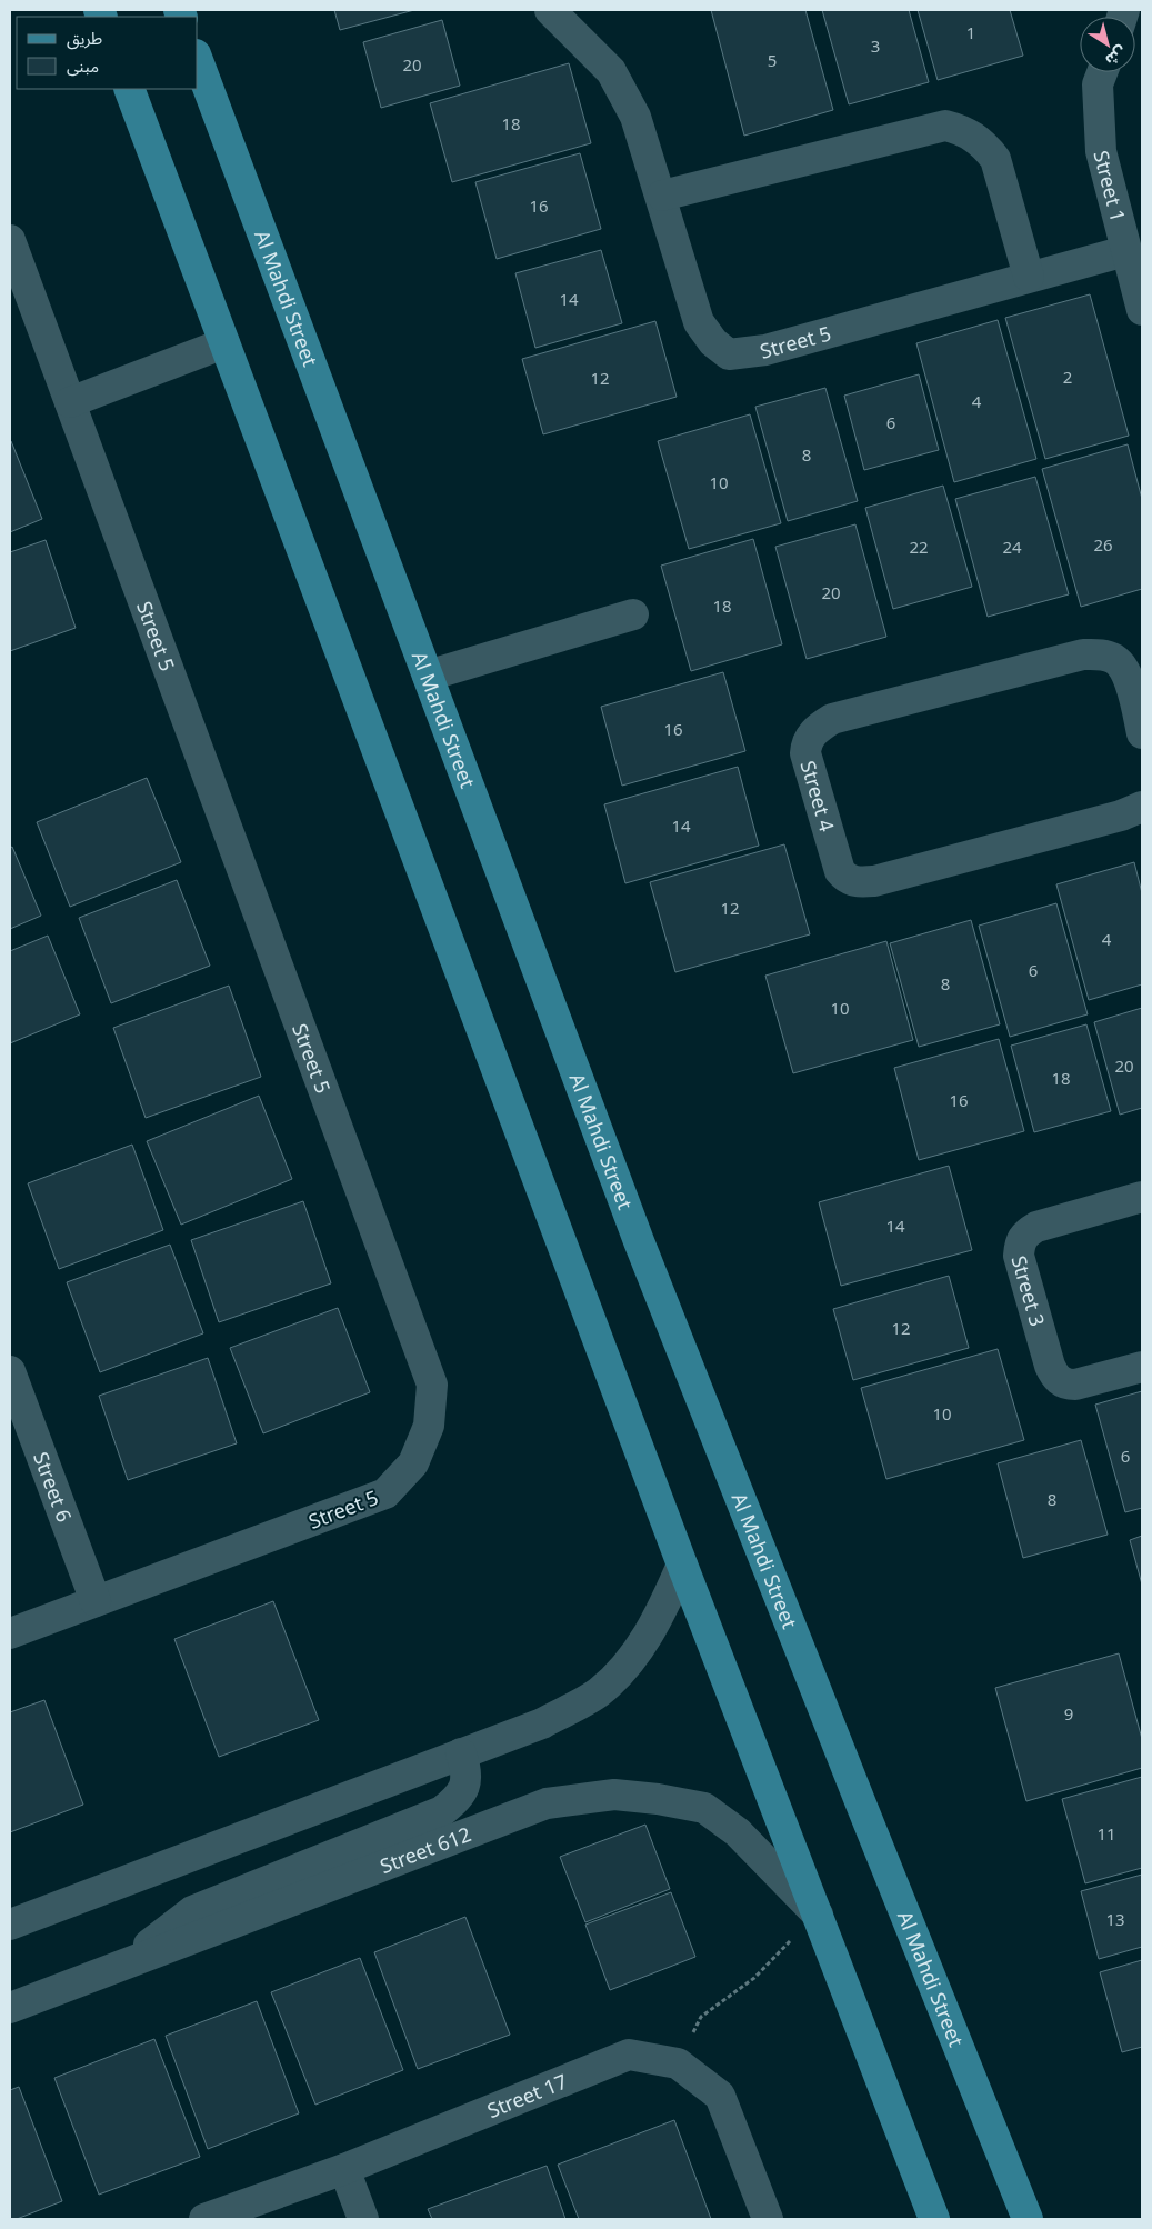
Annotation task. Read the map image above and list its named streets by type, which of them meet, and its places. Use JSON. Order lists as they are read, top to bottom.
{
  "streets": {
    "main road": ["Al Mahdi Street"],
    "street": [
      "Street 1",
      "Street 5",
      "Street 4",
      "Street 3",
      "Street 6",
      "Street 612",
      "Street 17"
    ]
  },
  "crossings": [
    ["Street 1", "Street 5"],
    ["Street 5", "Street 6"]
  ],
  "house_numbers": [
    "1",
    "3",
    "5",
    "20",
    "18",
    "16",
    "14",
    "2",
    "12",
    "4",
    "6",
    "8",
    "10",
    "26",
    "22",
    "24",
    "20",
    "18",
    "16",
    "14",
    "12",
    "4",
    "6",
    "8",
    "10",
    "20",
    "18",
    "16",
    "14",
    "12",
    "10",
    "6",
    "8",
    "9",
    "11",
    "13"
  ],
  "legend": ["طريق", "مبنى"],
  "north": "bottom right"
}
